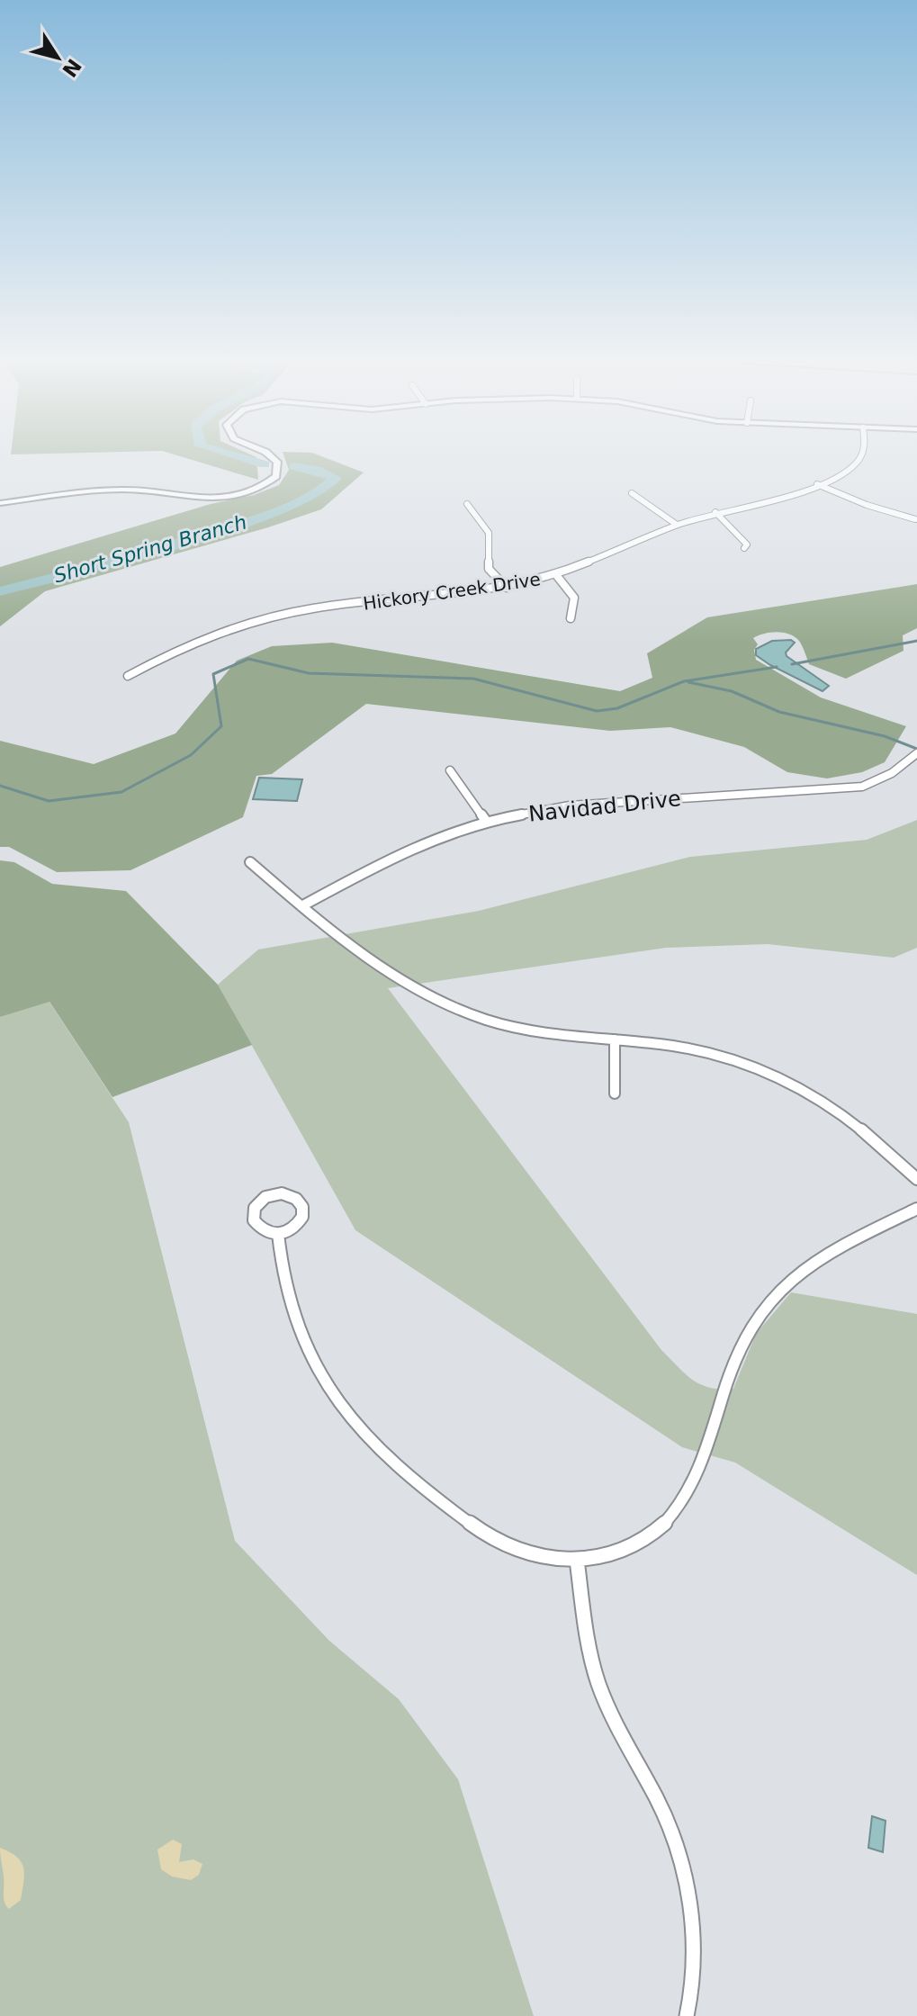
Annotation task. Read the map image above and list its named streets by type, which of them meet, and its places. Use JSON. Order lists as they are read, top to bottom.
{
  "streets": {
    "street": ["Hickory Creek Drive", "Navidad Drive"]
  },
  "water": ["Short Spring Branch"],
  "north": "bottom right"
}
